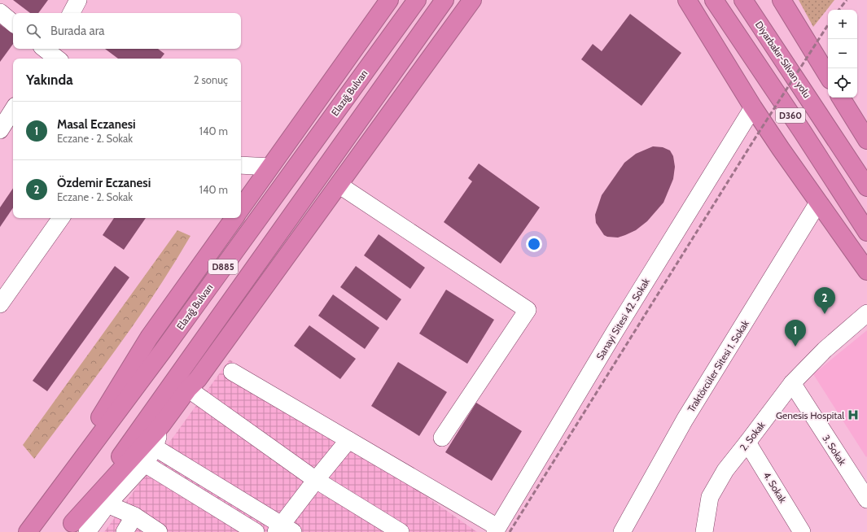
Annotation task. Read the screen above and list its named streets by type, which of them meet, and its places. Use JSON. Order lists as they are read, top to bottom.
{
  "streets": {
    "highway": [
      "Diyarbakır-Silvan yolu",
      "Elazığ Bulvarı",
      "D360",
      "D885"
    ],
    "street": [
      "Sanayi Sitesi 42. Sokak",
      "Traktörcüler Sitesi 1. Sokak",
      "2. Sokak",
      "3. Sokak",
      "4. Sokak"
    ]
  },
  "crossings": [
    ["2. Sokak", "3. Sokak"],
    ["2. Sokak", "4. Sokak"]
  ],
  "places": {
    "hospital": ["Genesis Hospital"]
  },
  "page": {
    "map_buttons": ["+", "−"],
    "search": "Burada ara",
    "heading": ["Yakında", "2 sonuç"],
    "list": [
      {
        "mark": "1",
        "name": "Masal Eczanesi",
        "note": "Eczane · 2. Sokak",
        "value": "140 m"
      },
      {
        "mark": "2",
        "name": "Özdemir Eczanesi",
        "note": "Eczane · 2. Sokak",
        "value": "140 m"
      }
    ],
    "pins": ["2", "1"]
  }
}
